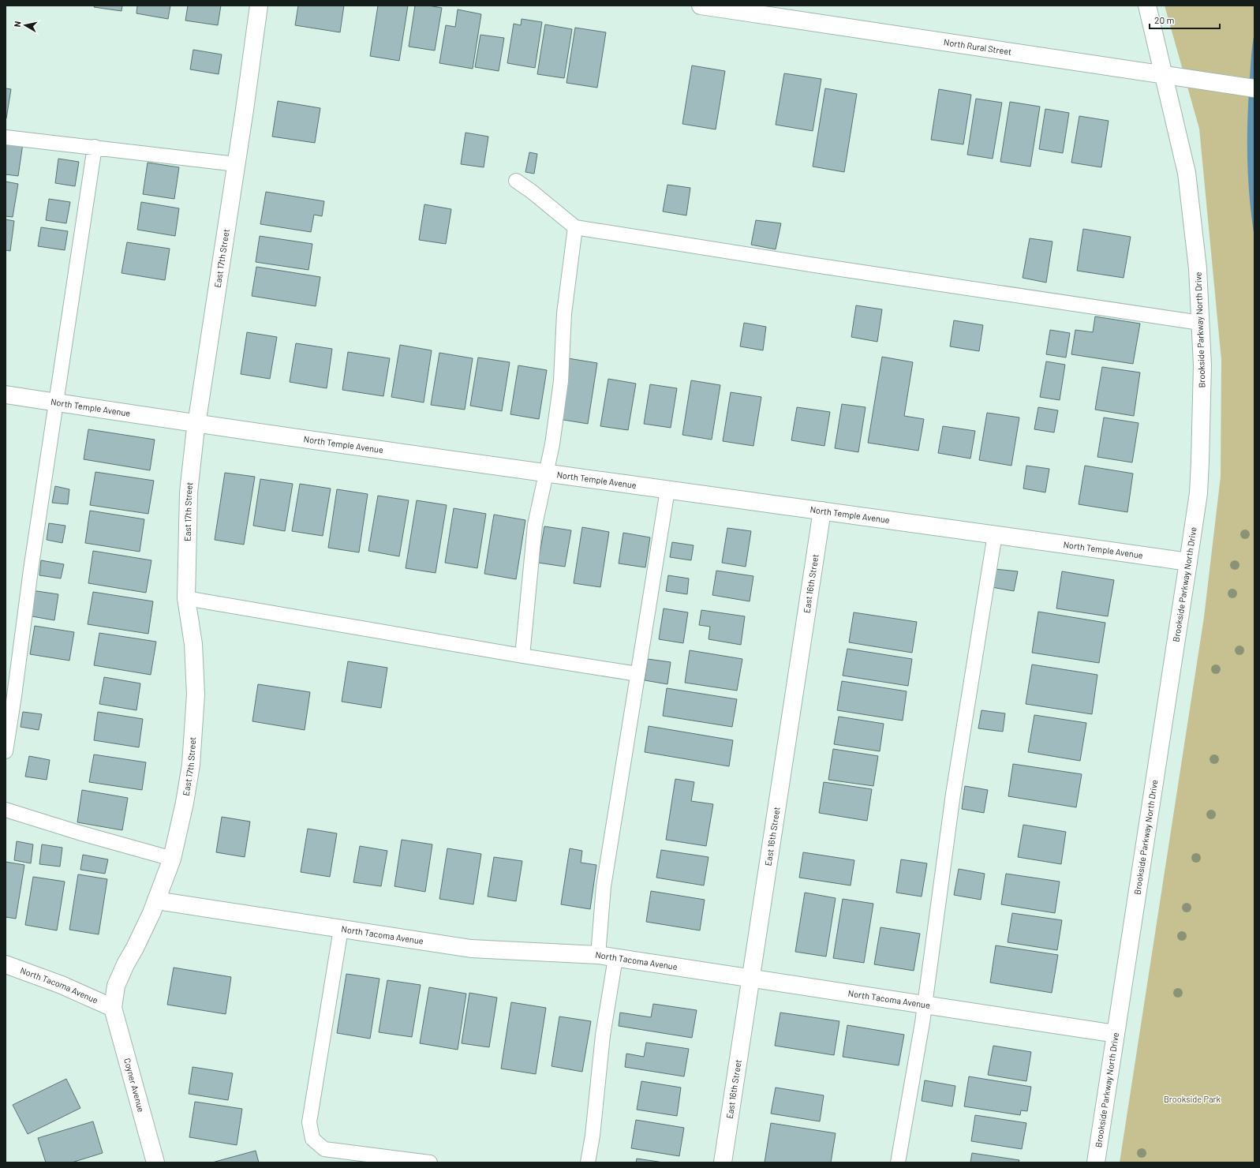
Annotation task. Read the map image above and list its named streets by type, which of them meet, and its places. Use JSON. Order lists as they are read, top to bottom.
{
  "streets": {
    "street": [
      "North Rural Street",
      "East 17th Street",
      "Brookside Parkway North Drive",
      "North Temple Avenue",
      "East 16th Street",
      "North Tacoma Avenue",
      "Coyner Avenue"
    ]
  },
  "crossings": [
    ["North Rural Street", "Brookside Parkway North Drive"],
    ["East 17th Street", "North Temple Avenue"],
    ["East 17th Street", "North Tacoma Avenue"],
    ["East 17th Street", "Coyner Avenue"],
    ["Brookside Parkway North Drive", "North Temple Avenue"],
    ["Brookside Parkway North Drive", "North Tacoma Avenue"],
    ["North Temple Avenue", "East 16th Street"],
    ["East 16th Street", "North Tacoma Avenue"],
    ["North Tacoma Avenue", "Coyner Avenue"]
  ],
  "parks": ["Brookside Park"],
  "scale_bar": "20 m",
  "north": "left"
}
